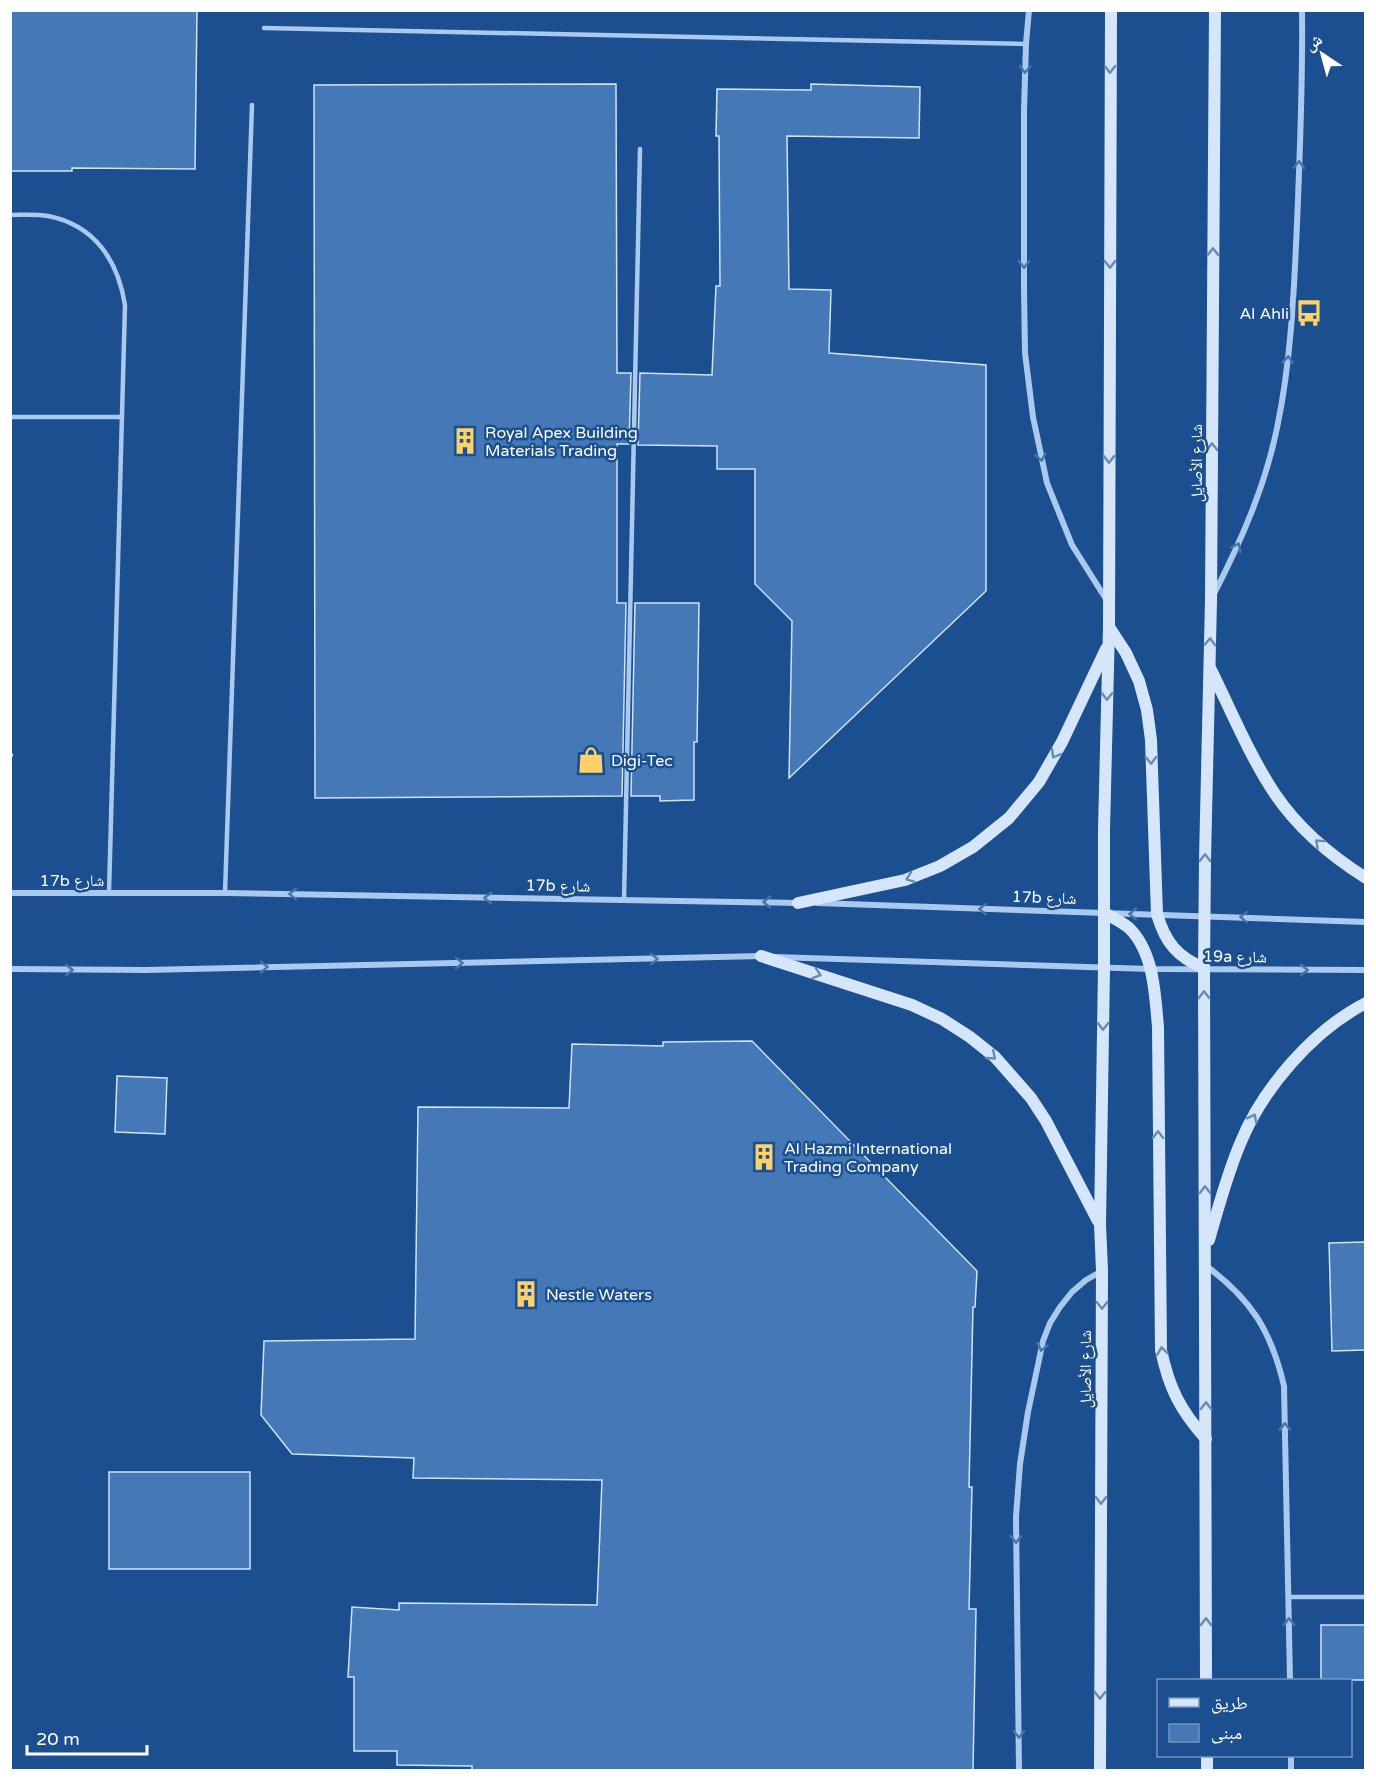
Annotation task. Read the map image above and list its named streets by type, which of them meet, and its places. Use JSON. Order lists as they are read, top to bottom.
{
  "streets": {
    "main road": ["شارع الأصايل"],
    "street": ["17b شارع", "19a شارع"]
  },
  "crossings": [
    ["شارع الأصايل", "17b شارع"],
    ["شارع الأصايل", "19a شارع"]
  ],
  "one_way": ["17b شارع"],
  "places": {
    "bus stop": ["Al Ahli"],
    "building": ["Royal Apex Building Materials Trading", "Al Hazmi International Trading Company", "Nestle Waters"],
    "shop": ["Digi-Tec"]
  },
  "legend": ["طريق", "مبنى"],
  "scale_bar": "20 m",
  "north": "top left"
}
